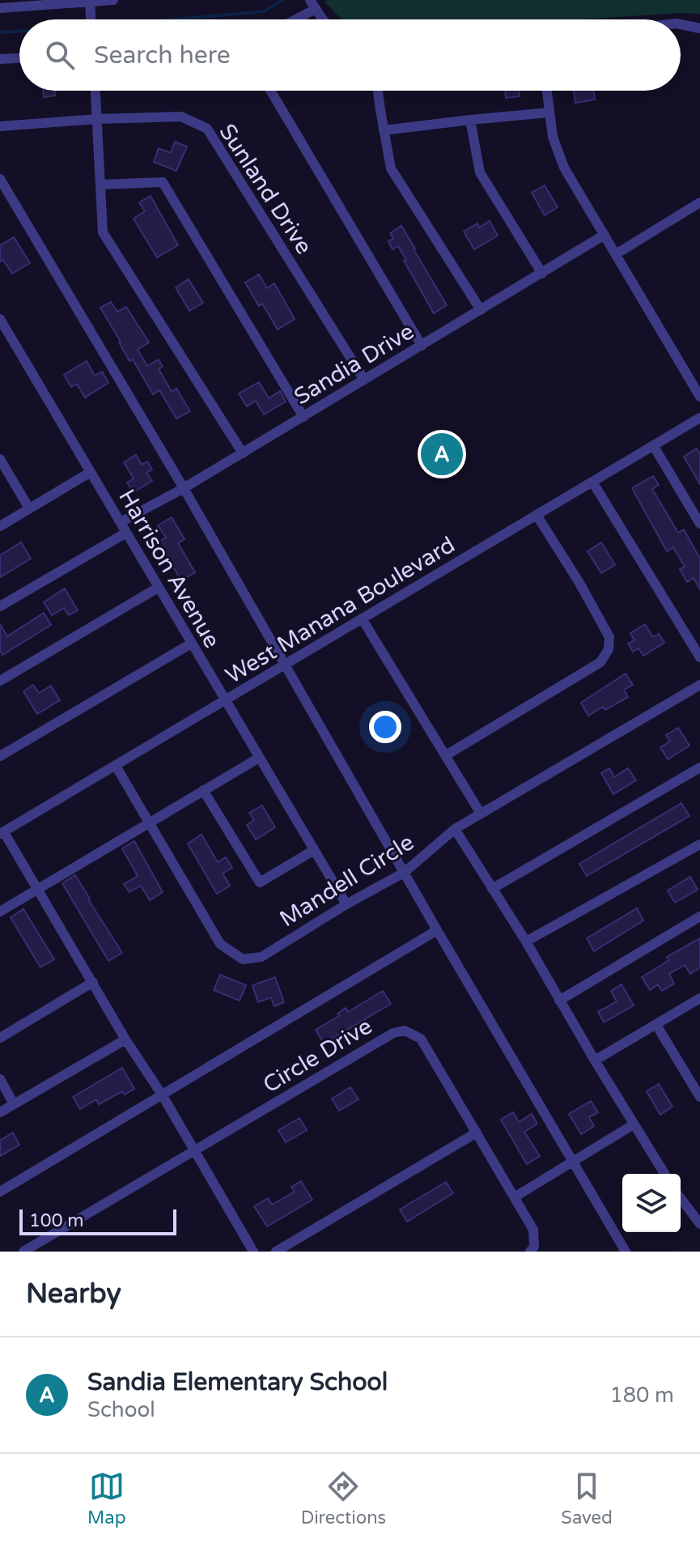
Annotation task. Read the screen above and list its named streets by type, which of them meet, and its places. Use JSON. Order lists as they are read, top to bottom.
{
  "streets": {
    "street": [
      "Sunland Drive",
      "Sandia Drive",
      "Harrison Avenue",
      "West Manana Boulevard",
      "Mandell Circle",
      "Circle Drive"
    ]
  },
  "crossings": [
    ["Sunland Drive", "Sandia Drive"],
    ["Sandia Drive", "Harrison Avenue"],
    ["Harrison Avenue", "West Manana Boulevard"],
    ["Harrison Avenue", "Mandell Circle"],
    ["West Manana Boulevard", "Mandell Circle"]
  ],
  "scale_bar": "100 m",
  "page": {
    "search": "Search here",
    "pins": "A",
    "scale": "100 m",
    "heading": "Nearby",
    "list": [
      {
        "mark": "A",
        "name": "Sandia Elementary School",
        "note": "School",
        "value": "180 m"
      }
    ],
    "nav": ["Map", "Directions", "Saved"]
  }
}
